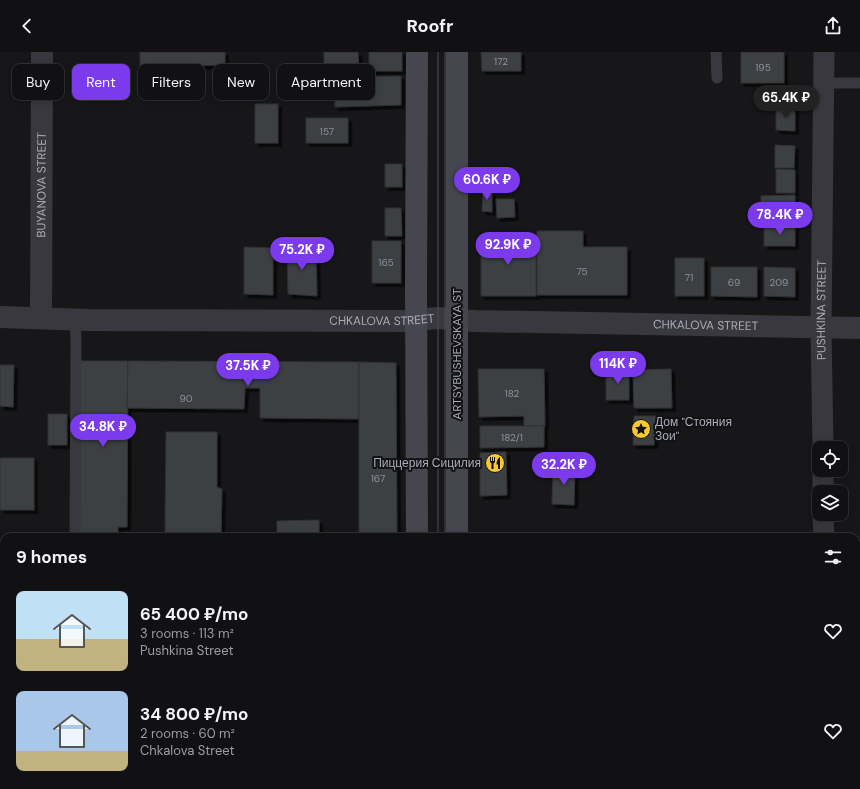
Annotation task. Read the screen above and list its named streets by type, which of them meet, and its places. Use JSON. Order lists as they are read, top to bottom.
{
  "streets": {
    "main road": ["ARTSYBUSHEVSKAYA ST"],
    "street": ["BUYANOVA STREET", "PUSHKINA STREET", "CHKALOVA STREET"]
  },
  "crossings": [
    ["BUYANOVA STREET", "CHKALOVA STREET"],
    ["PUSHKINA STREET", "CHKALOVA STREET"],
    ["CHKALOVA STREET", "ARTSYBUSHEVSKAYA ST"]
  ],
  "places": {
    "place": ["Дом \"Стояния Зои\""],
    "restaurant": ["Пиццерия Сицилия"]
  },
  "house_numbers": [
    "172",
    "195",
    "157",
    "165",
    "75",
    "71",
    "69",
    "209",
    "182",
    "90",
    "182/1",
    "167"
  ],
  "page": {
    "header": "Roofr",
    "chip": [
      "Buy",
      "Rent",
      "Filters",
      "New",
      "Apartment"
    ],
    "price": [
      "65.4K ₽",
      "60.6K ₽",
      "78.4K ₽",
      "92.9K ₽",
      "75.2K ₽",
      "114K ₽",
      "37.5K ₽",
      "34.8K ₽",
      "32.2K ₽"
    ],
    "heading": "9 homes",
    "list": [
      {
        "name": "65 400 ₽/mo",
        "note": "3 rooms · 113 m² · Pushkina Street"
      },
      {
        "name": "34 800 ₽/mo",
        "note": "2 rooms · 60 m² · Chkalova Street"
      }
    ]
  }
}
